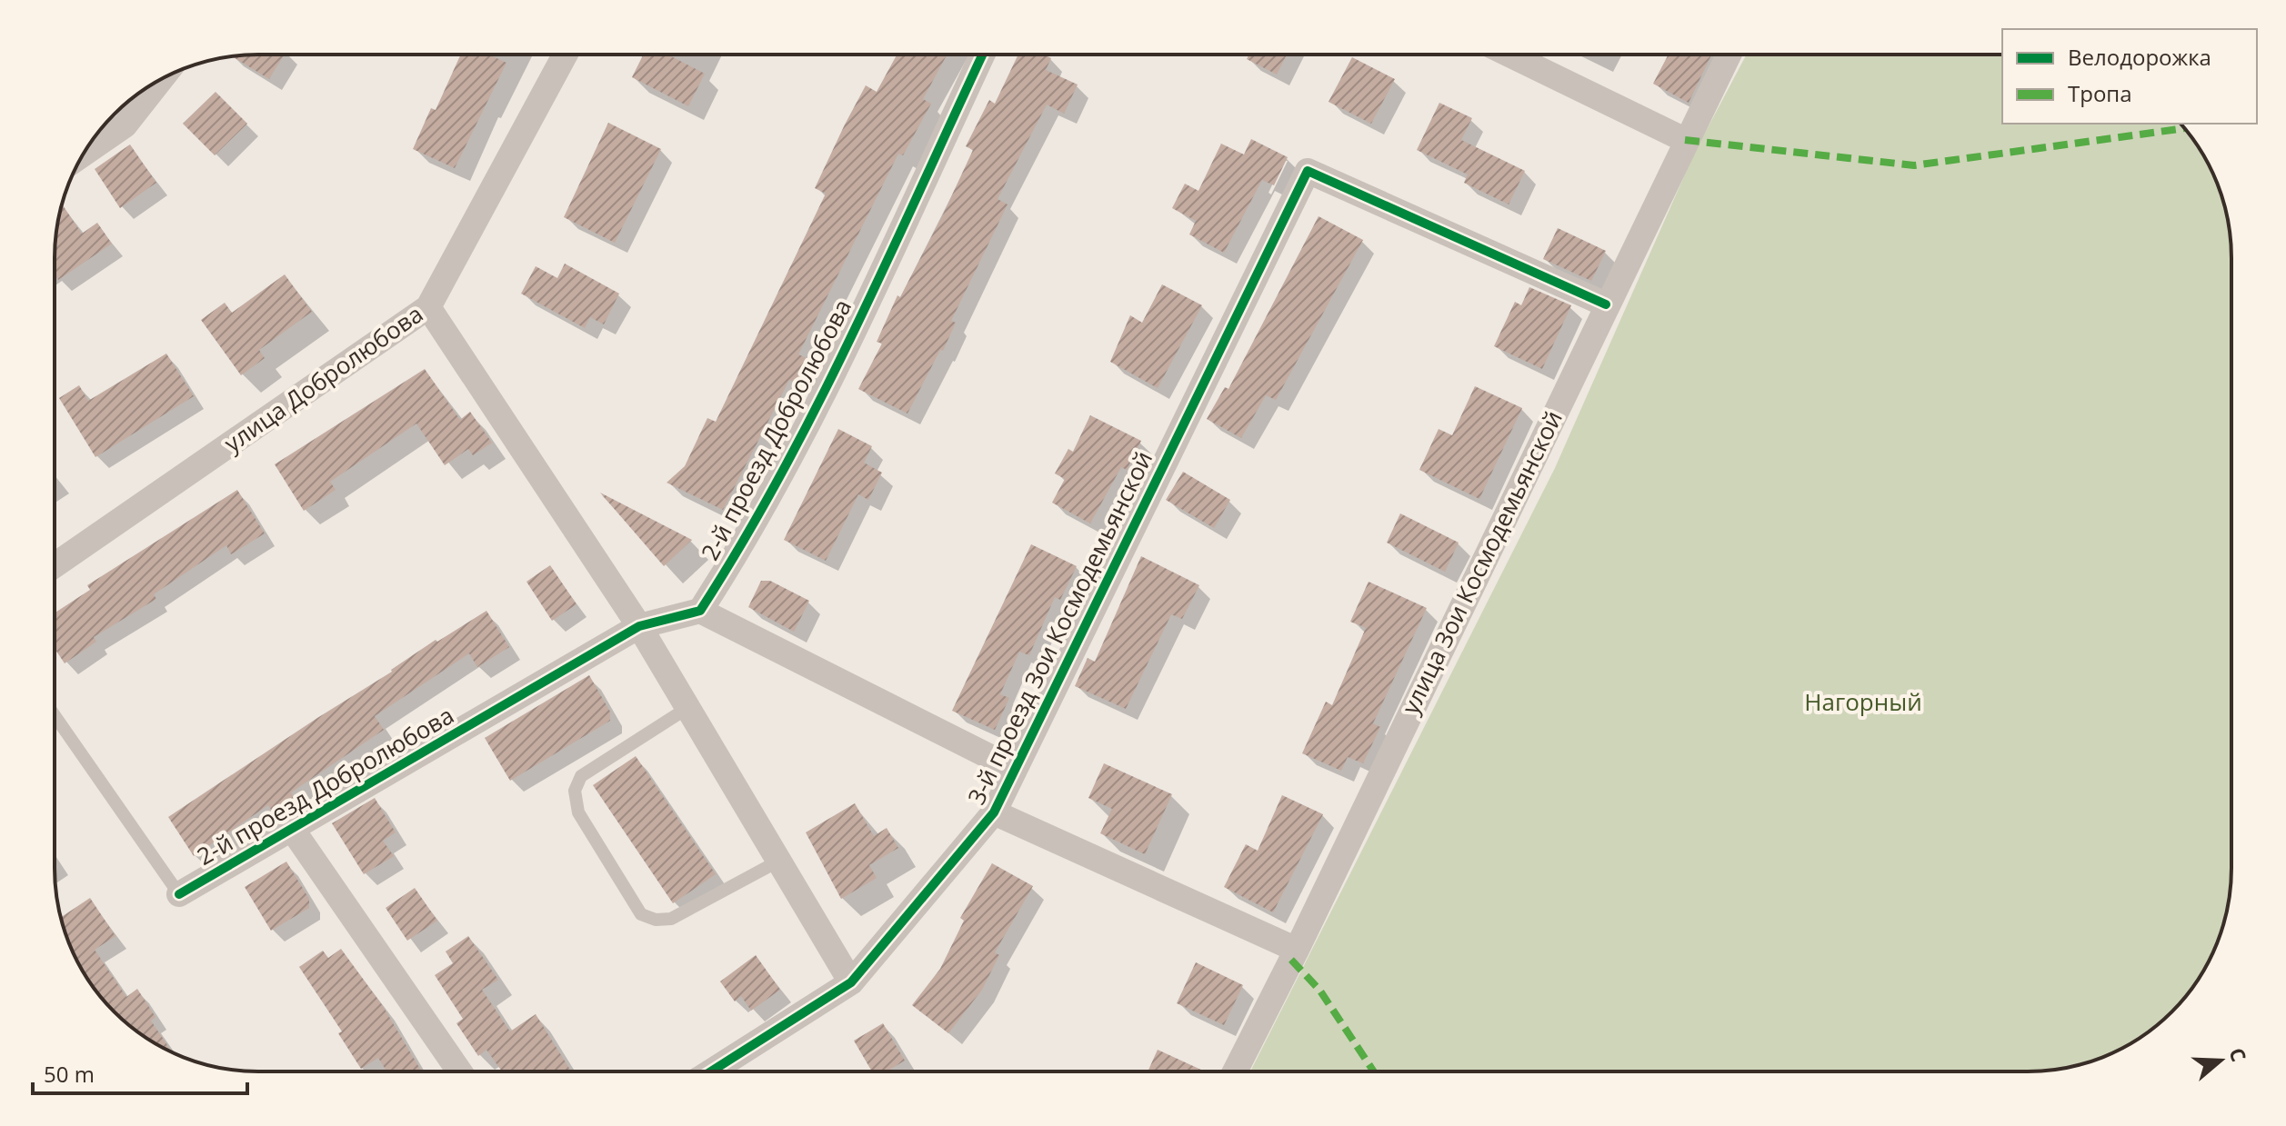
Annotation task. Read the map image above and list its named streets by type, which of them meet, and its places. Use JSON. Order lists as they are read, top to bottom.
{
  "streets": {
    "street": [
      "улица Добролюбова",
      "2-й проезд Добролюбова",
      "улица Зои Космодемьянской",
      "3-й проезд Зои Космодемьянской"
    ]
  },
  "crossings": [
    ["улица Зои Космодемьянской", "3-й проезд Зои Космодемьянской"]
  ],
  "parks": ["Нагорный"],
  "legend": ["Велодорожка", "Тропа"],
  "scale_bar": "50 m",
  "north": "right"
}
